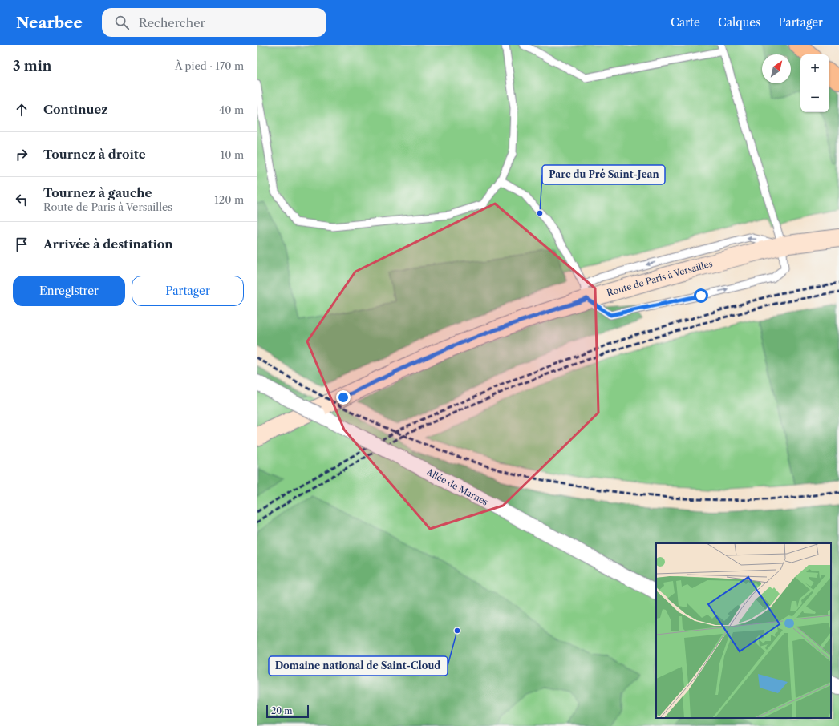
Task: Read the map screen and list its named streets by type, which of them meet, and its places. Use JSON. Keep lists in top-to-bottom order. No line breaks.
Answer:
{"streets":{"main road":["Route de Paris à Versailles"],"street":["Allée de Marnes"]},"places":["Parc du Pré Saint-Jean","Domaine national de Saint-Cloud"],"scale_bar":"20 m","north":"top right","page":{"header":"Nearbee","search":"Rechercher","nav":["Carte","Calques","Partager"],"heading":["3 min","À pied · 170 m"],"map_buttons":["+","−"],"list":[["Continuez","40 m"],["Tournez à droite","10 m"],["Tournez à gauche","Route de Paris à Versailles","120 m"],"Arrivée à destination"],"buttons":["Enregistrer","Partager"],"scale":"20 m"}}
